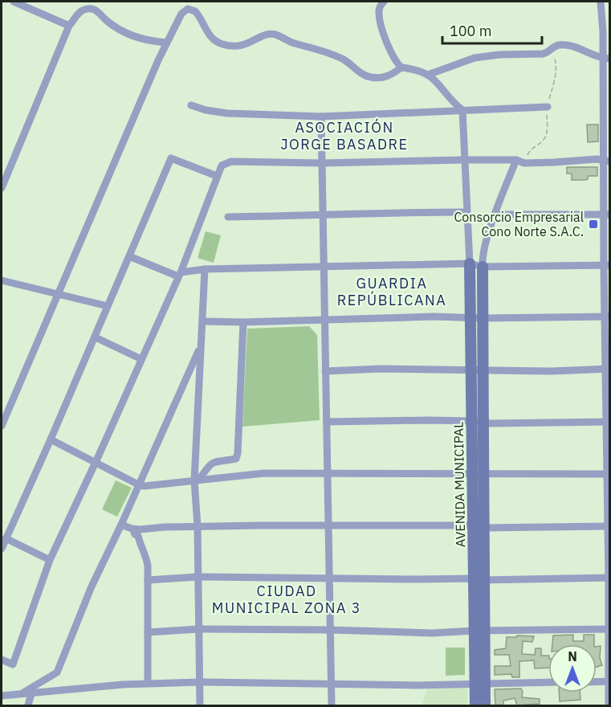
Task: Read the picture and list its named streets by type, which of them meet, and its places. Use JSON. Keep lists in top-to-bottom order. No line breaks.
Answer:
{"streets":{"street":["AVENIDA MUNICIPAL"]},"districts":["ASOCIACIÓN JORGE BASADRE","GUARDIA REPÚBLICANA","CIUDAD MUNICIPAL ZONA 3"],"places":{"transit":["Consorcio Empresarial Cono Norte S.A.C."]},"scale_bar":"100 m","north":"top"}
